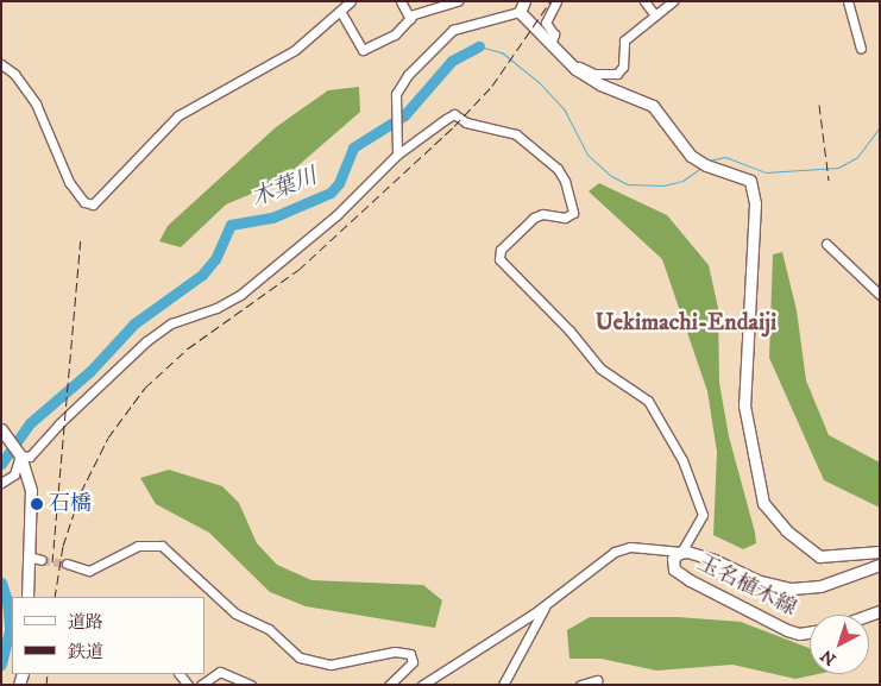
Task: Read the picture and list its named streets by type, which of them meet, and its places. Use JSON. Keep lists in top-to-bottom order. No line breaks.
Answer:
{"streets":{"main road":["玉名植木線"]},"districts":["Uekimachi-Endaiji"],"water":["木葉川"],"places":["石橋"],"legend":["道路","鉄道"],"north":"bottom left"}
